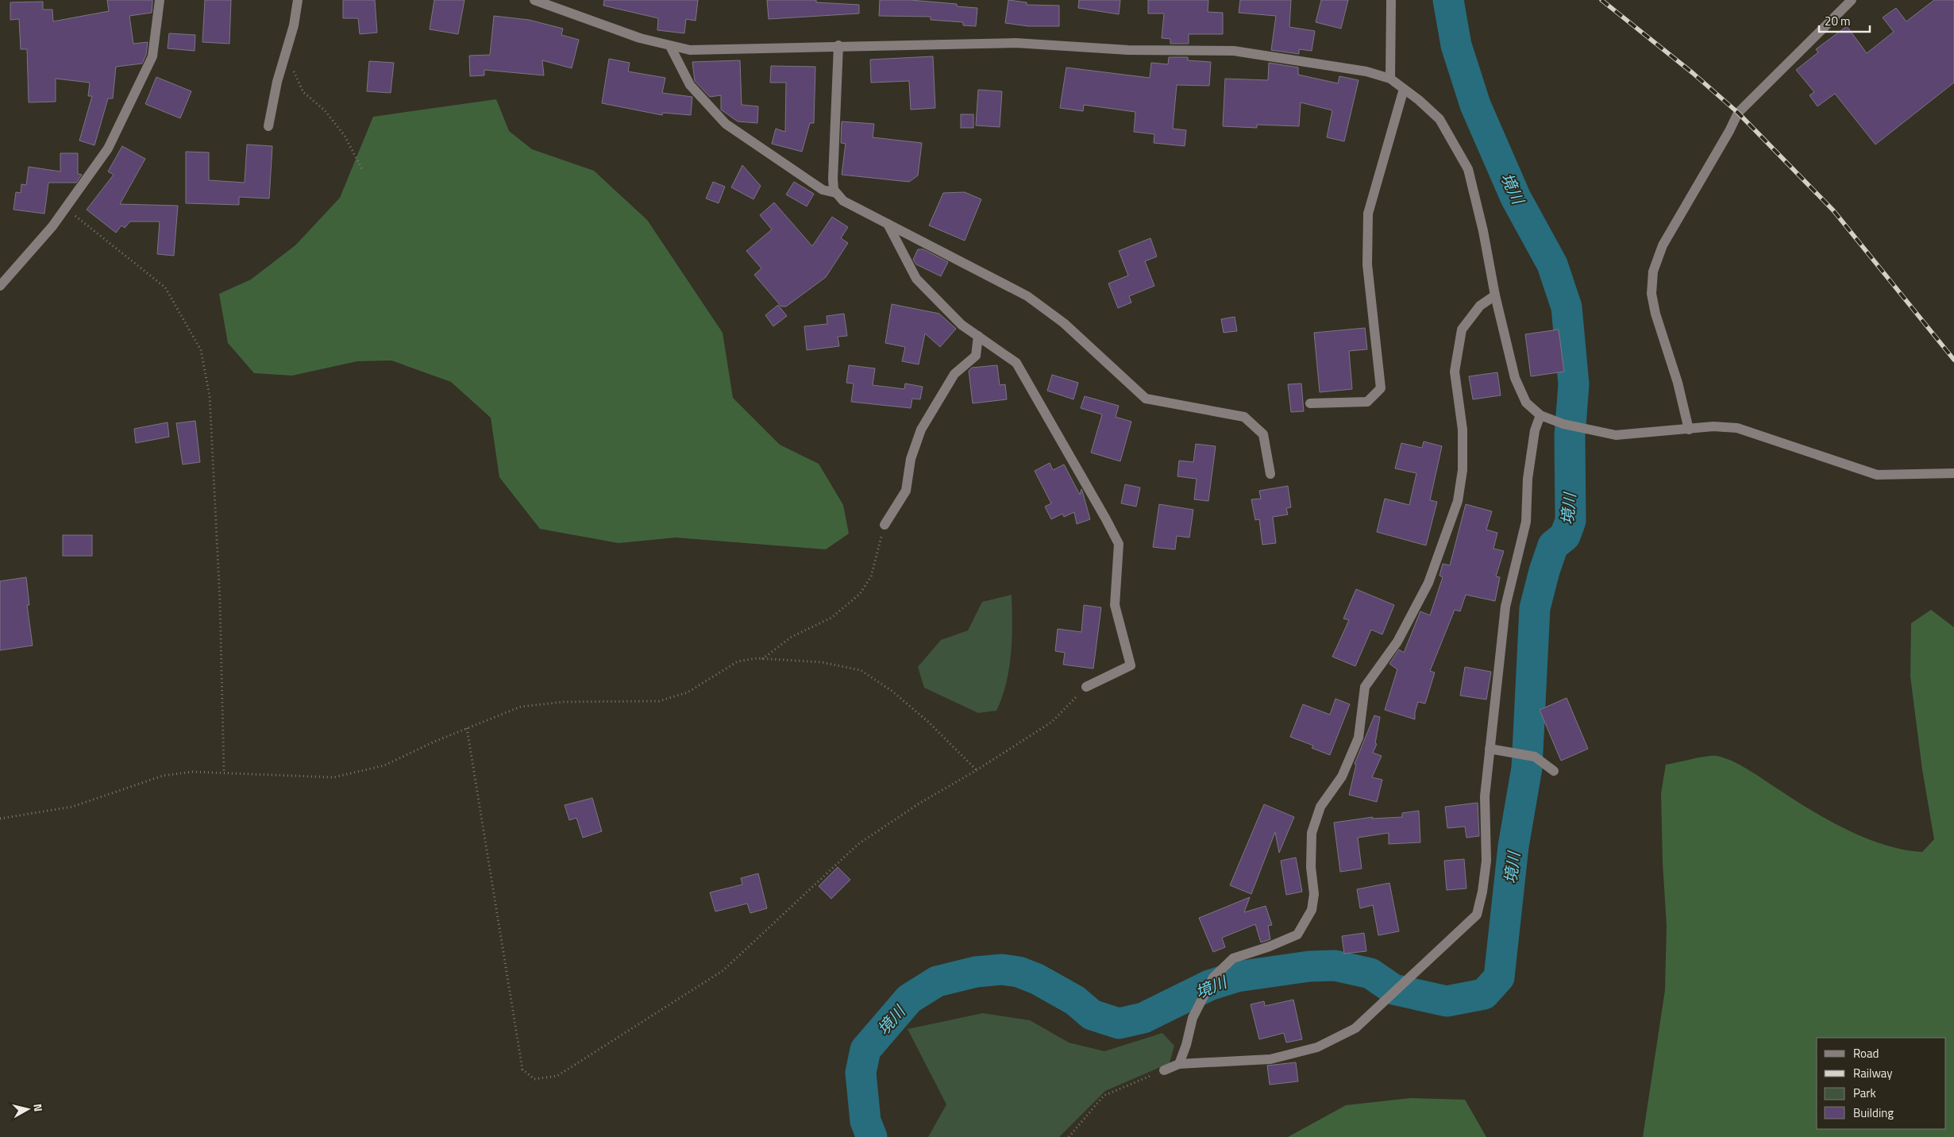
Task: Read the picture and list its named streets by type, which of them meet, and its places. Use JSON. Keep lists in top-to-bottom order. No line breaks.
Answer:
{"water":["境川"],"legend":["Road","Railway","Park","Building"],"scale_bar":"20 m","north":"right"}
